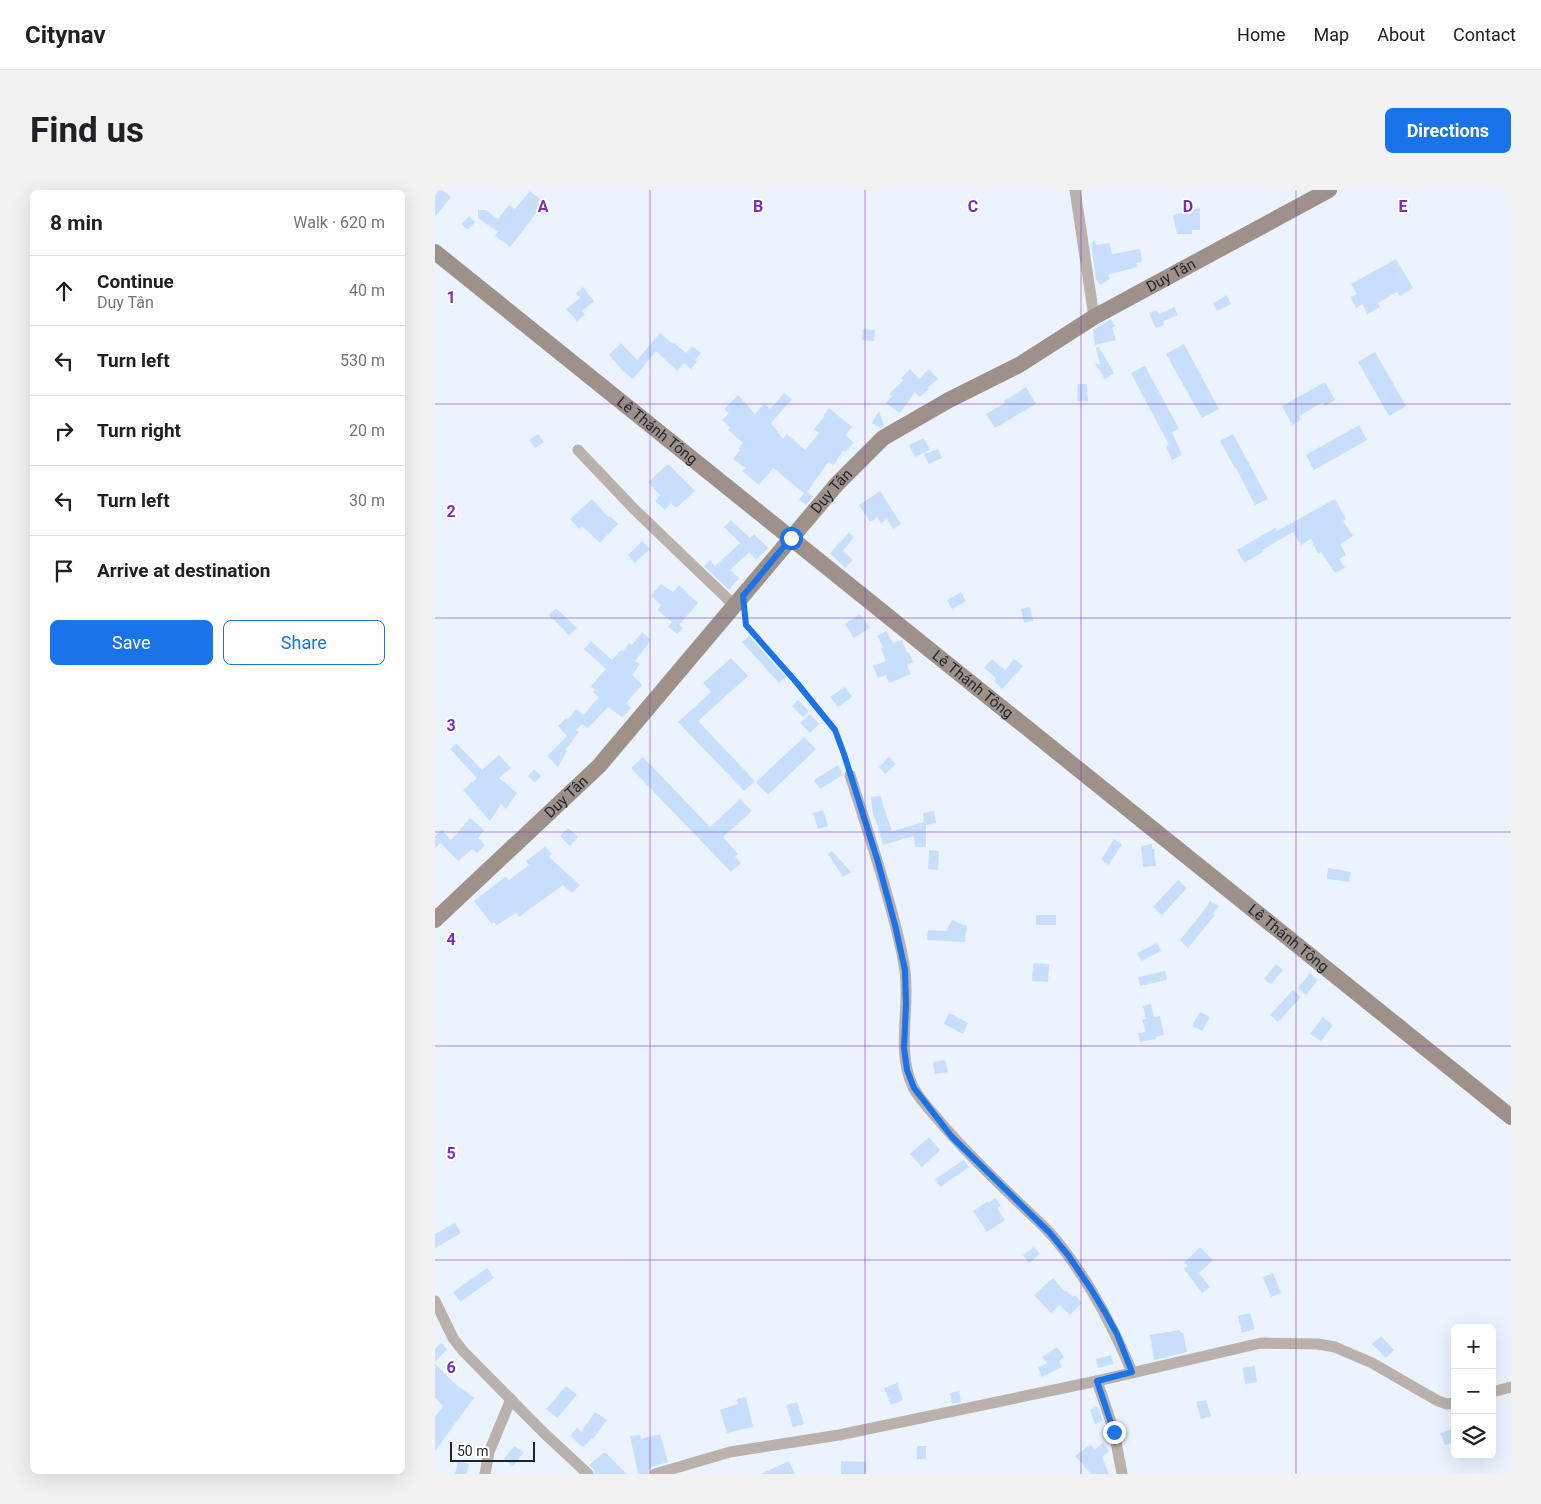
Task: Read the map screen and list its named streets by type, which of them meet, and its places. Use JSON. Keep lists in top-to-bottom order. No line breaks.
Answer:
{"streets":{"street":["Duy Tân","Lê Thánh Tông"]},"crossings":[["Duy Tân","Lê Thánh Tông"]],"scale_bar":"50 m","page":{"header":"Citynav","nav":["Home","Map","About","Contact"],"buttons":["Directions",["Save","Share"]],"title":"Find us","heading":["8 min","Walk · 620 m"],"list":[["Continue","Duy Tân","40 m"],["Turn left","530 m"],["Turn right","20 m"],["Turn left","30 m"],"Arrive at destination"],"map_buttons":["+","−"],"scale":"50 m"},"grid":{"columns":["A","B","C","D","E"],"rows":["1","2","3","4","5","6"]}}
